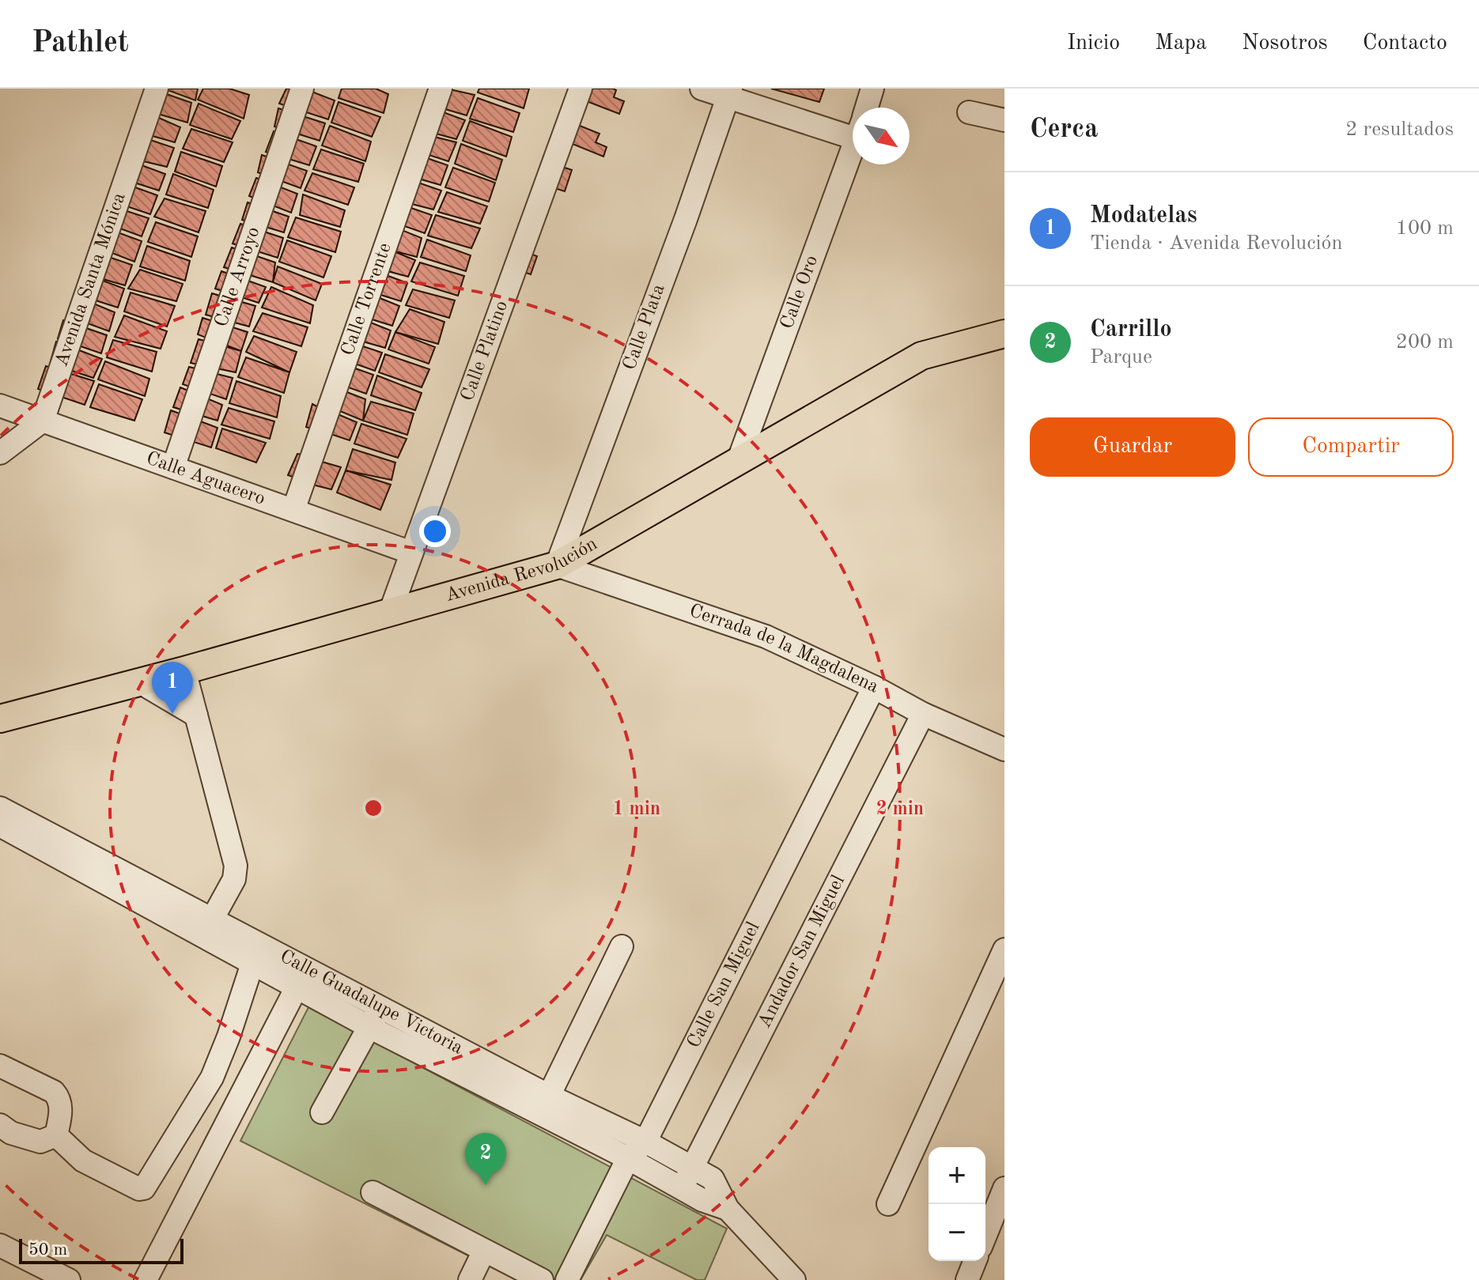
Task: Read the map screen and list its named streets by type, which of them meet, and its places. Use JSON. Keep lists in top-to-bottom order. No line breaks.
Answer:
{"streets":{"main road":["Avenida Revolución"],"street":["Calle Arroyo","Avenida Santa Mónica","Calle Oro","Calle Torrente","Calle Plata","Calle Platino","Calle Aguacero","Cerrada de la Magdalena","Andador San Miguel","Calle San Miguel","Calle Guadalupe Victoria"]},"crossings":[["Calle Arroyo","Calle Aguacero"],["Avenida Santa Mónica","Calle Aguacero"],["Calle Oro","Avenida Revolución"],["Calle Torrente","Calle Aguacero"],["Calle Plata","Avenida Revolución"],["Calle Plata","Cerrada de la Magdalena"],["Calle Platino","Calle Aguacero"],["Calle Platino","Avenida Revolución"],["Avenida Revolución","Cerrada de la Magdalena"],["Cerrada de la Magdalena","Andador San Miguel"],["Cerrada de la Magdalena","Calle San Miguel"],["Andador San Miguel","Calle Guadalupe Victoria"],["Calle San Miguel","Calle Guadalupe Victoria"]],"scale_bar":"50 m","north":"bottom right","page":{"header":"Pathlet","nav":["Inicio","Mapa","Nosotros","Contacto"],"heading":["Cerca","2 resultados"],"list":[{"mark":"1","name":"Modatelas","note":"Tienda · Avenida Revolución","value":"100 m"},{"mark":"2","name":"Carrillo","note":"Parque","value":"200 m"}],"buttons":["Guardar","Compartir"],"pins":["1","2"],"map_buttons":["+","−"],"scale":"50 m"},"rings":["1 min","2 min"]}
